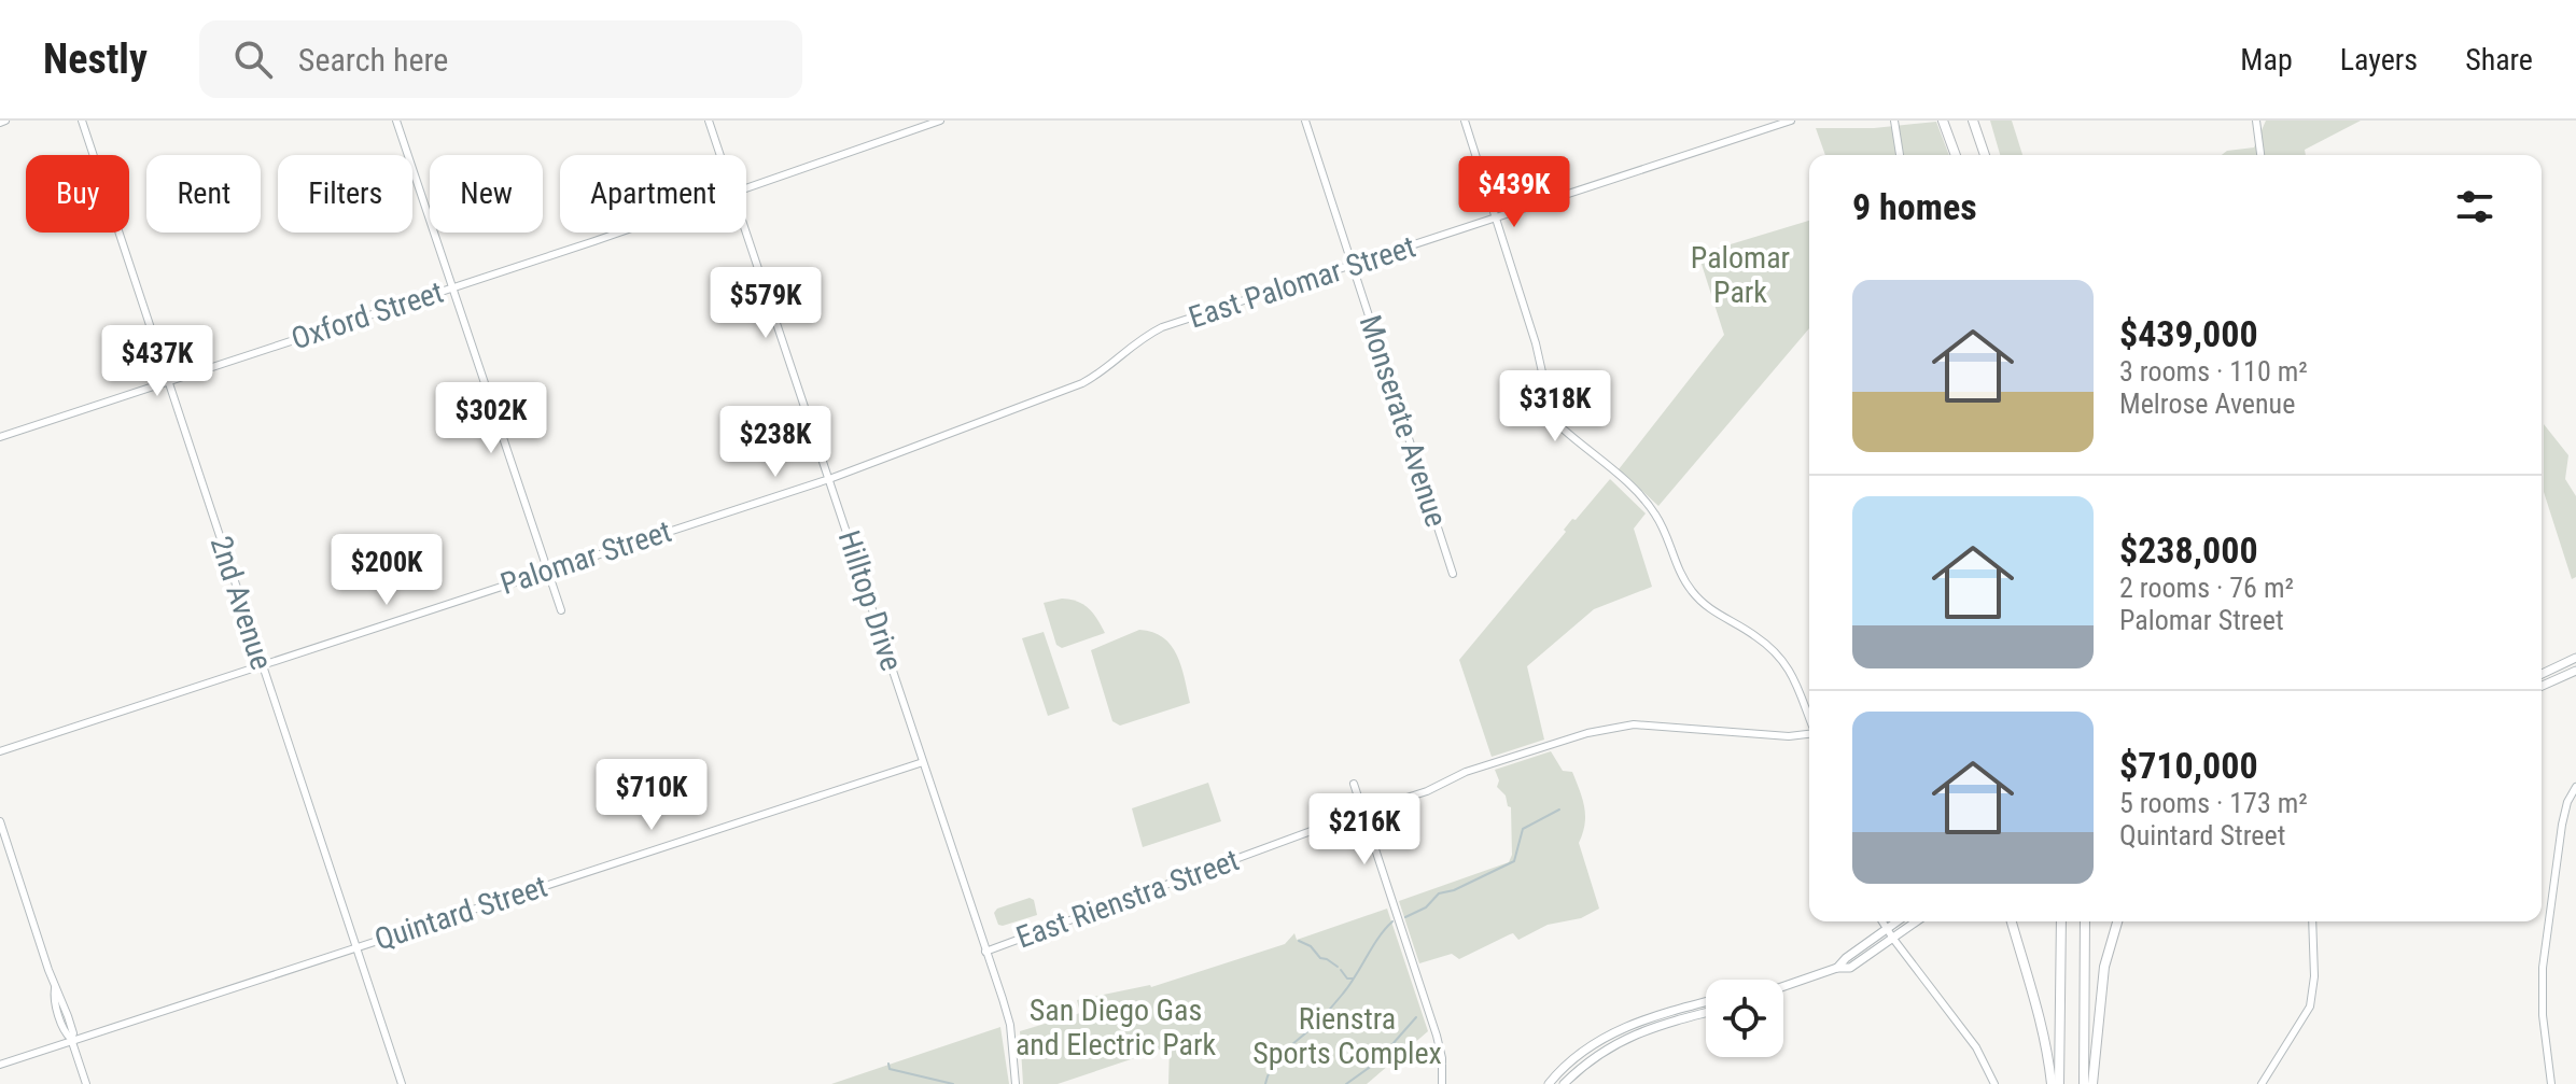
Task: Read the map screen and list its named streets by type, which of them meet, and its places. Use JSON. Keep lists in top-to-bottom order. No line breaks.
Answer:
{"streets":{"street":["East Palomar Street","Oxford Street","Monserate Avenue","Palomar Street","Hilltop Drive","2nd Avenue","East Rienstra Street","Quintard Street"]},"crossings":[["East Palomar Street","Monserate Avenue"],["East Palomar Street","Palomar Street"],["East Palomar Street","Hilltop Drive"],["Oxford Street","2nd Avenue"],["Palomar Street","Hilltop Drive"],["Palomar Street","2nd Avenue"],["Hilltop Drive","East Rienstra Street"],["Hilltop Drive","Quintard Street"],["2nd Avenue","Quintard Street"]],"parks":["Palomar Park","San Diego Gas and Electric Park","Rienstra Sports Complex"],"page":{"header":"Nestly","search":"Search here","nav":["Map","Layers","Share"],"chip":["Buy","Rent","Filters","New","Apartment"],"heading":"9 homes","price":["$439K","$579K","$437K","$318K","$302K","$238K","$200K","$710K","$216K"],"list":[{"name":"$439,000","note":"3 rooms · 110 m² · Melrose Avenue"},{"name":"$238,000","note":"2 rooms · 76 m² · Palomar Street"},{"name":"$710,000","note":"5 rooms · 173 m² · Quintard Street"}]}}
